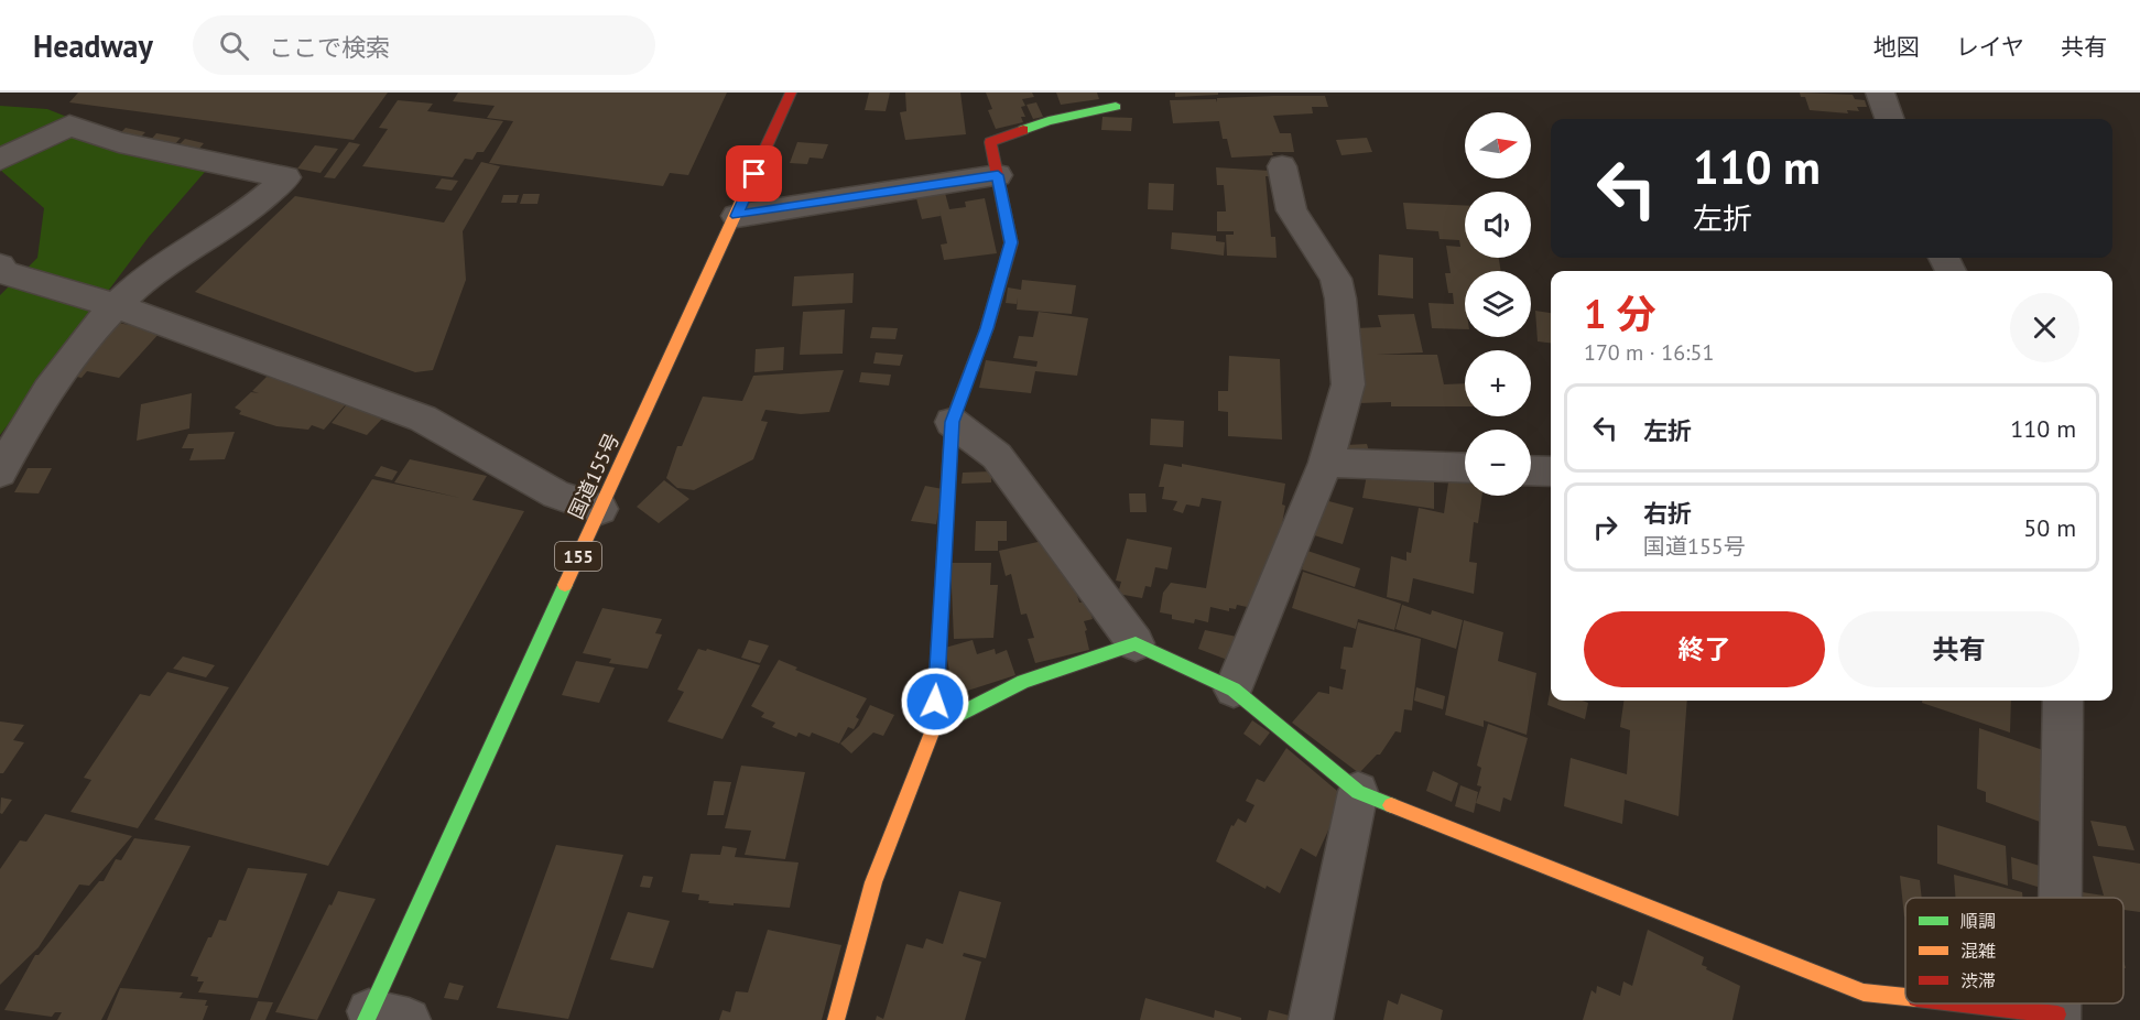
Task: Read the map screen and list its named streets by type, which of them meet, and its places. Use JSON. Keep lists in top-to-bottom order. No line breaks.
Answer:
{"streets":{"main road":["国道155号","155"]},"legend":["順調","混雑","渋滞"],"north":"right","page":{"header":"Headway","search":"ここで検索","nav":["地図","レイヤ","共有"],"map_buttons":["+","−"],"turn":["110 m","左折"],"heading":["1 分","170 m · 16:51"],"list":[{"name":"左折","value":"110 m"},{"name":"右折","note":"国道155号","value":"50 m"}],"buttons":["終了","共有"]}}
